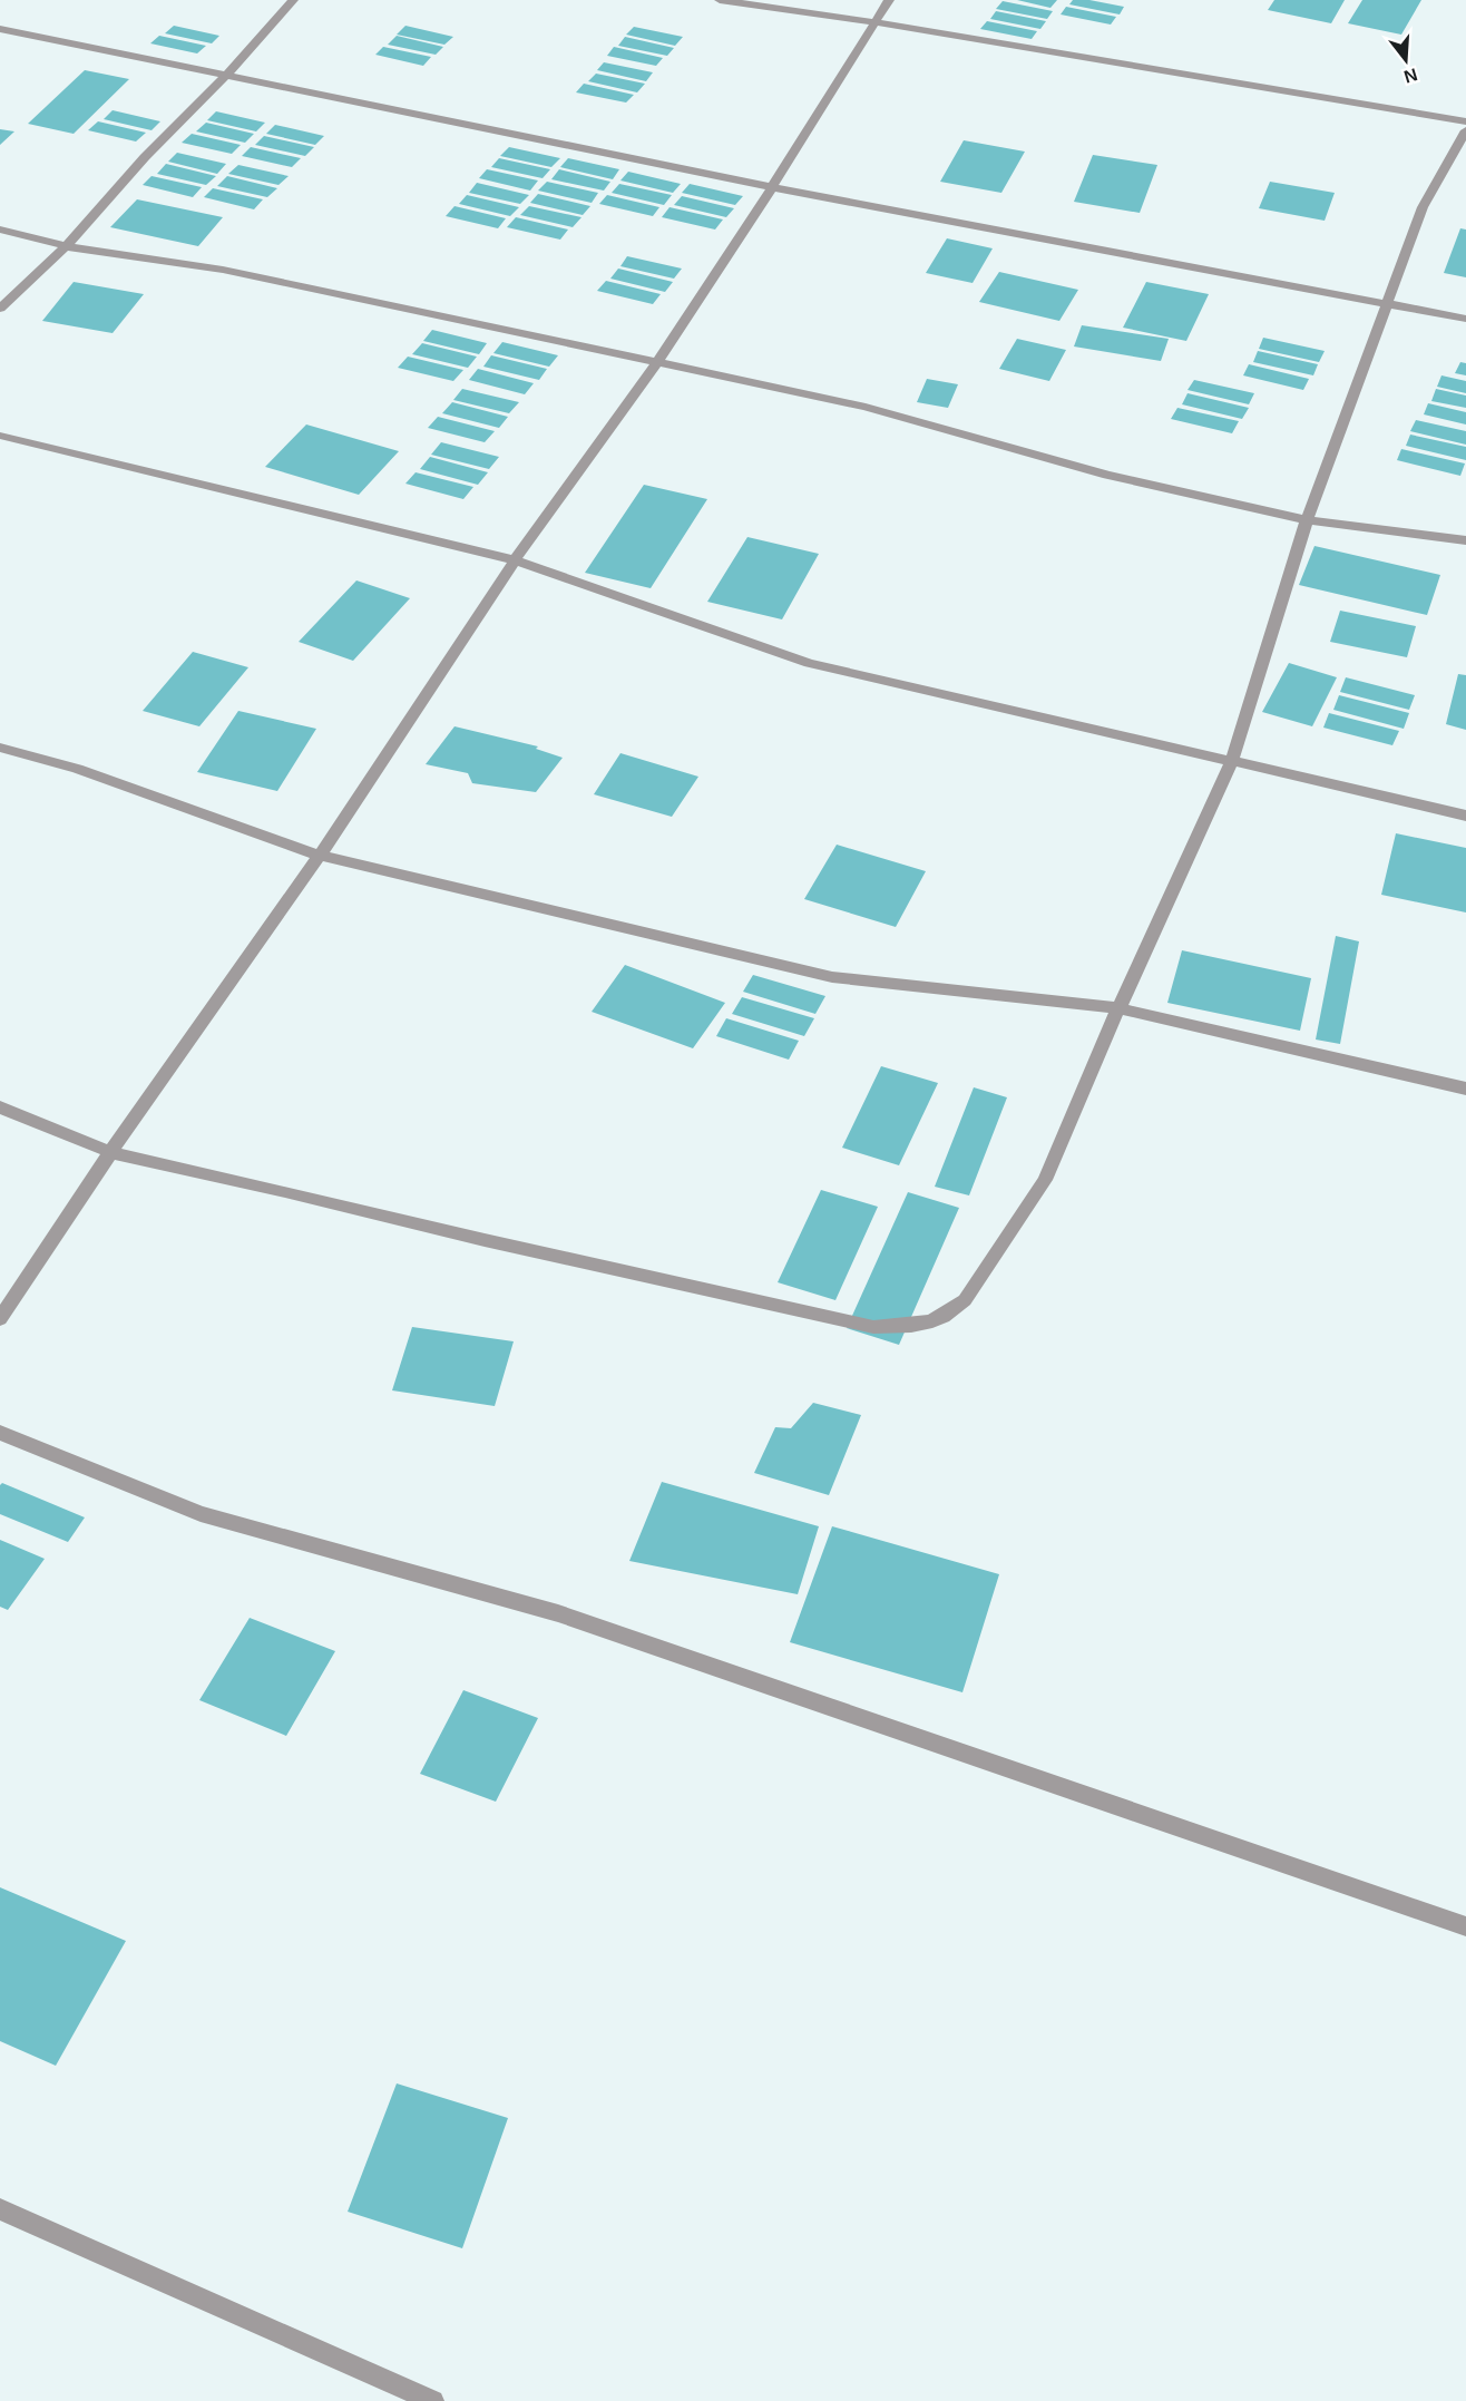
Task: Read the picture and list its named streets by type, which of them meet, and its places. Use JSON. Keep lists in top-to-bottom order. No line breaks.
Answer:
{"north":"bottom"}
